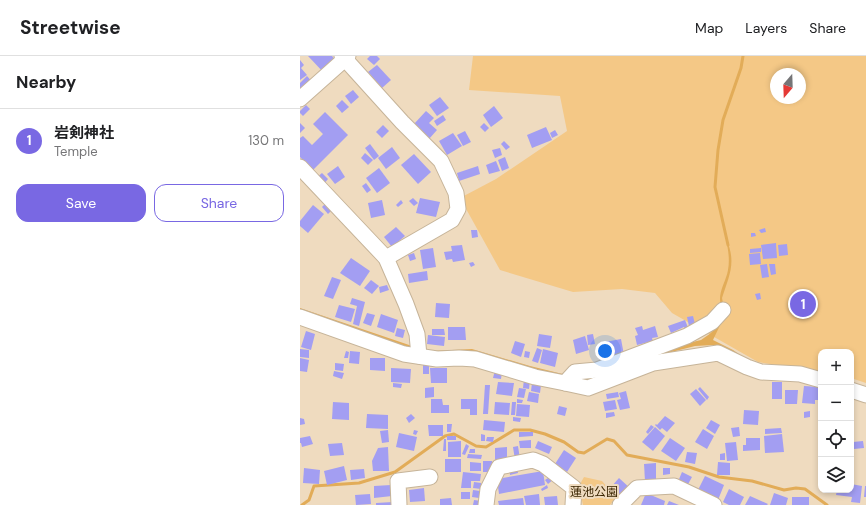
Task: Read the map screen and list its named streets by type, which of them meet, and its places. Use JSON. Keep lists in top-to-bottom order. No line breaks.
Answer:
{"parks":["蓮池公園"],"north":"bottom","page":{"header":"Streetwise","nav":["Map","Layers","Share"],"heading":"Nearby","list":[{"mark":"1","name":"岩剣神社","note":"Temple","value":"130 m"}],"buttons":["Save","Share"],"pins":"1","map_buttons":["+","−"]}}
